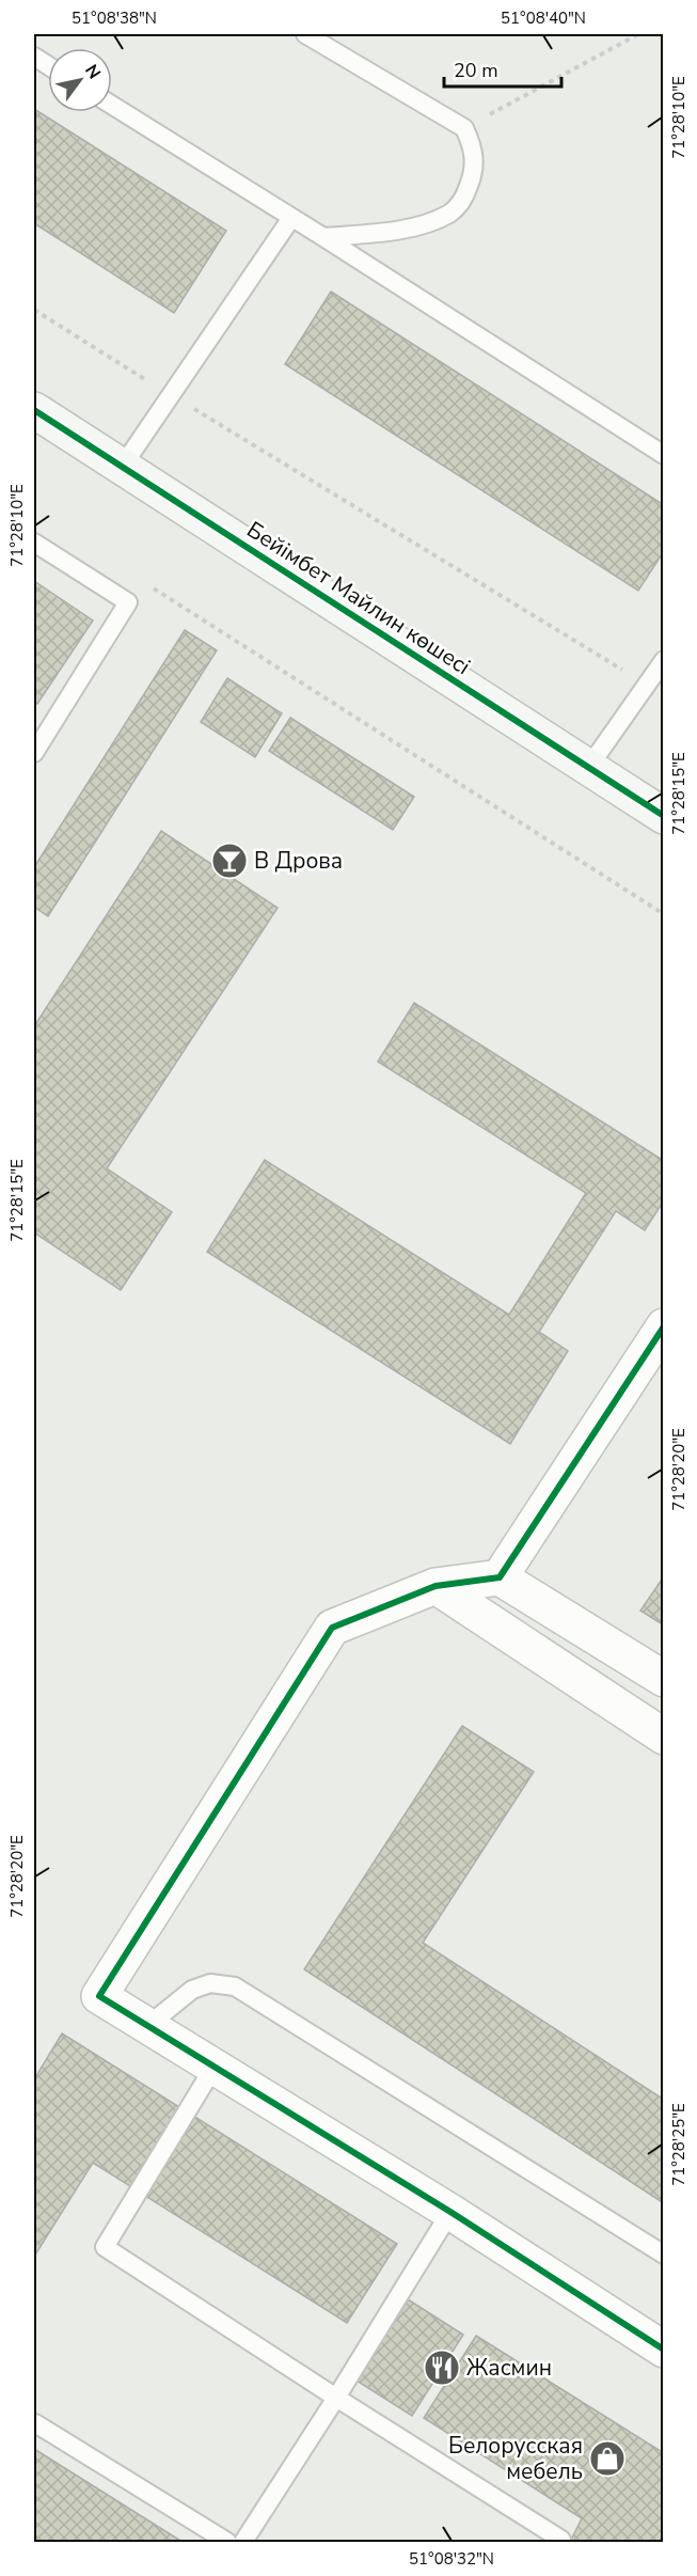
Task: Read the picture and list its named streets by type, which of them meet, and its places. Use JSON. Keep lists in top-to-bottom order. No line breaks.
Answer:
{"streets":{"street":["Бейімбет Майлин көшесі"]},"places":{"bar":["В Дрова"],"restaurant":["Жасмин"],"shop":["Белорусская мебель"]},"scale_bar":"20 m","north":"top right","coordinates":["51°08'38\"N","51°08'40\"N","71°28'10\"E","71°28'15\"E","71°28'20\"E","71°28'25\"E","51°08'32\"N"]}
